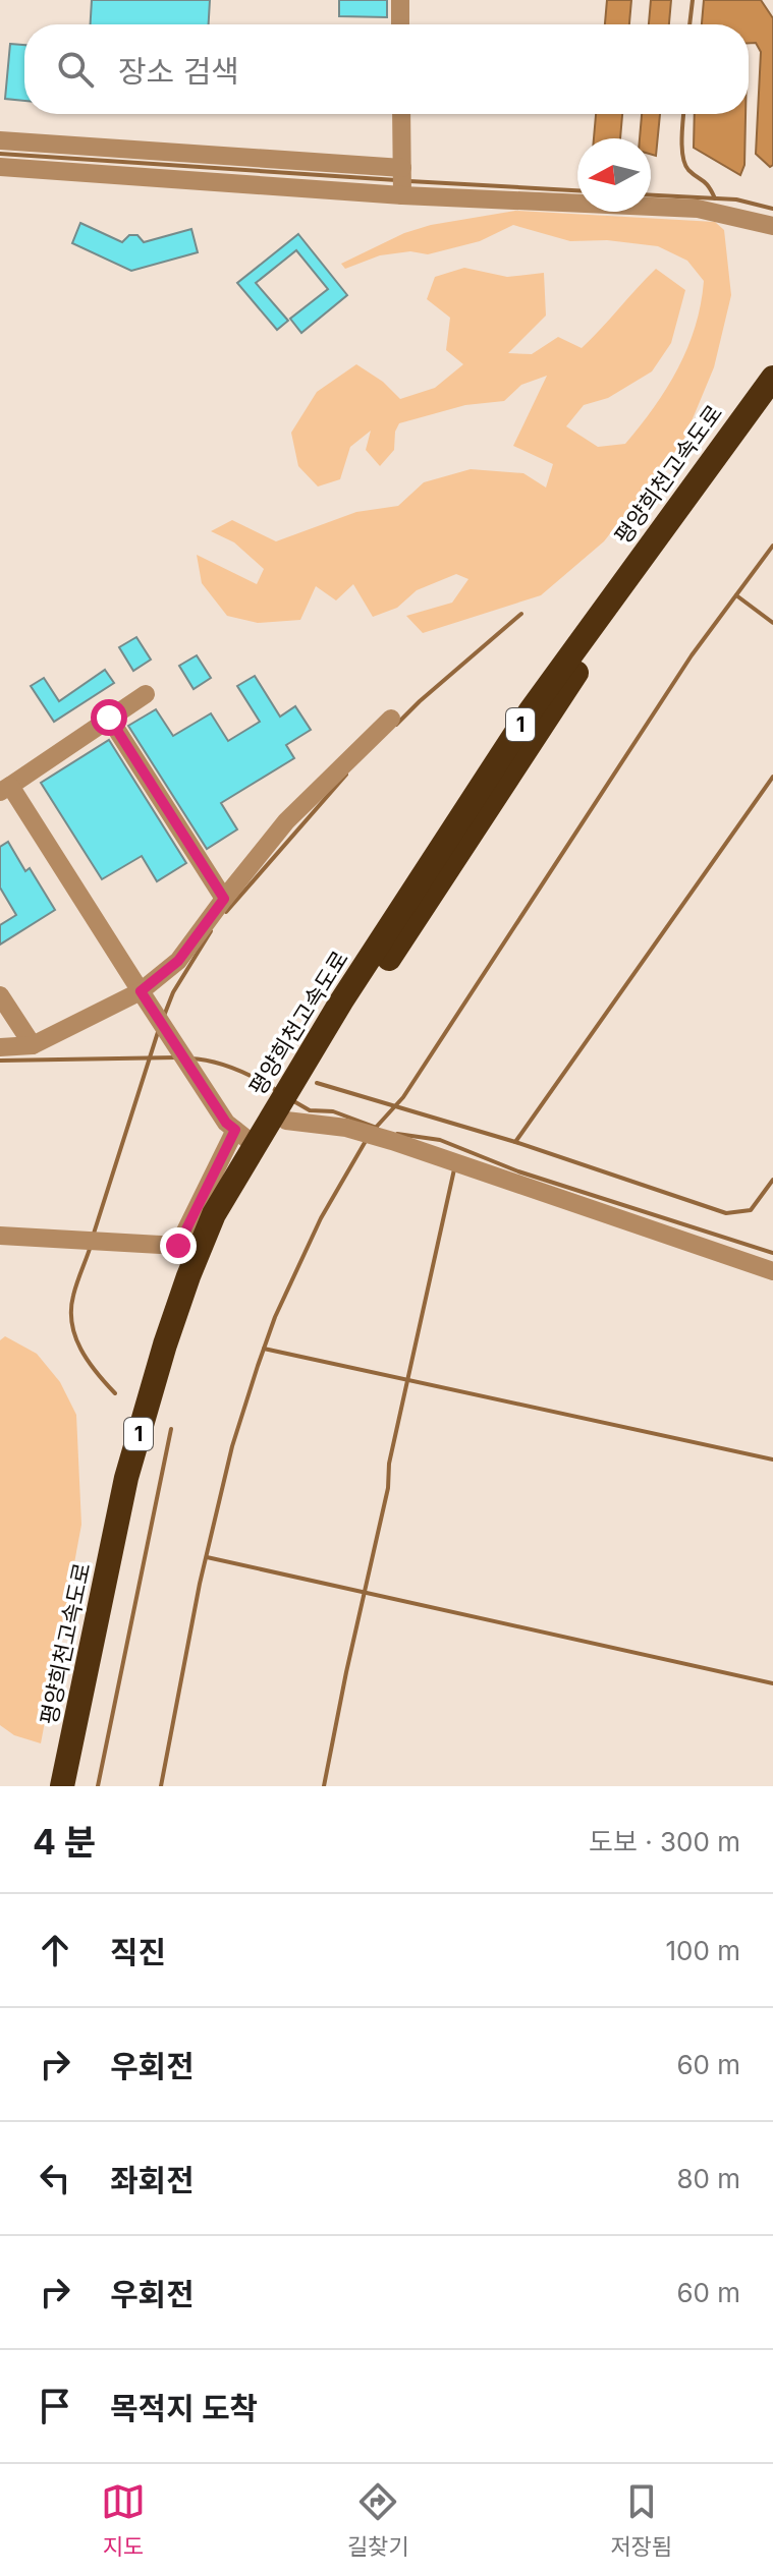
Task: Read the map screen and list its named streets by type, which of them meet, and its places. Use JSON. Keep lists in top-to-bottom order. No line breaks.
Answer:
{"streets":{"highway":["평양희천고속도로","1"]},"north":"left","page":{"search":"장소 검색","heading":["4 분","도보 · 300 m"],"list":[["직진","100 m"],["우회전","60 m"],["좌회전","80 m"],["우회전","60 m"],"목적지 도착"],"nav":["지도","길찾기","저장됨"]}}
